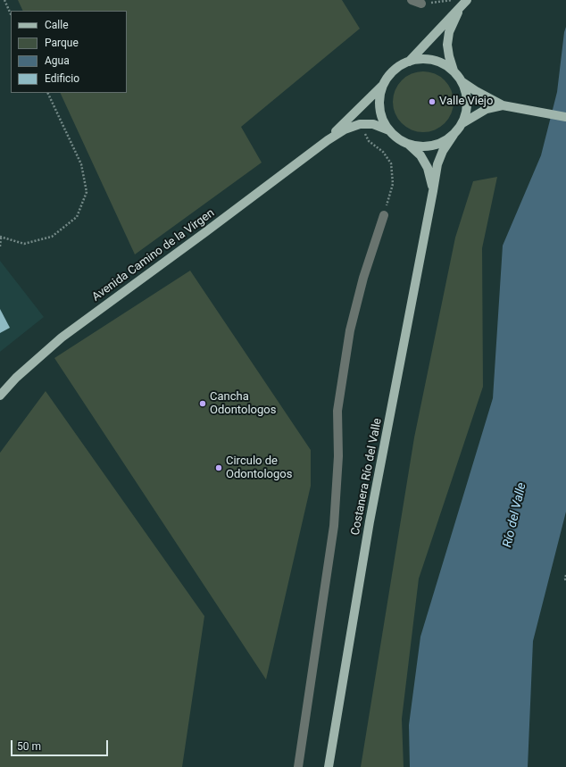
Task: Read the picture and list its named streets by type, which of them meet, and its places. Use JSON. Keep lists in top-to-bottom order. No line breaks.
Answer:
{"streets":{"main road":["Avenida Camino de la Virgen","Costanera Río del Valle"]},"crossings":[["Avenida Camino de la Virgen","Costanera Río del Valle"]],"water":["Río del Valle"],"places":["Valle Viejo","Cancha Odontologos","Circulo de Odontologos"],"legend":["Calle","Parque","Agua","Edificio"],"scale_bar":"50 m"}
